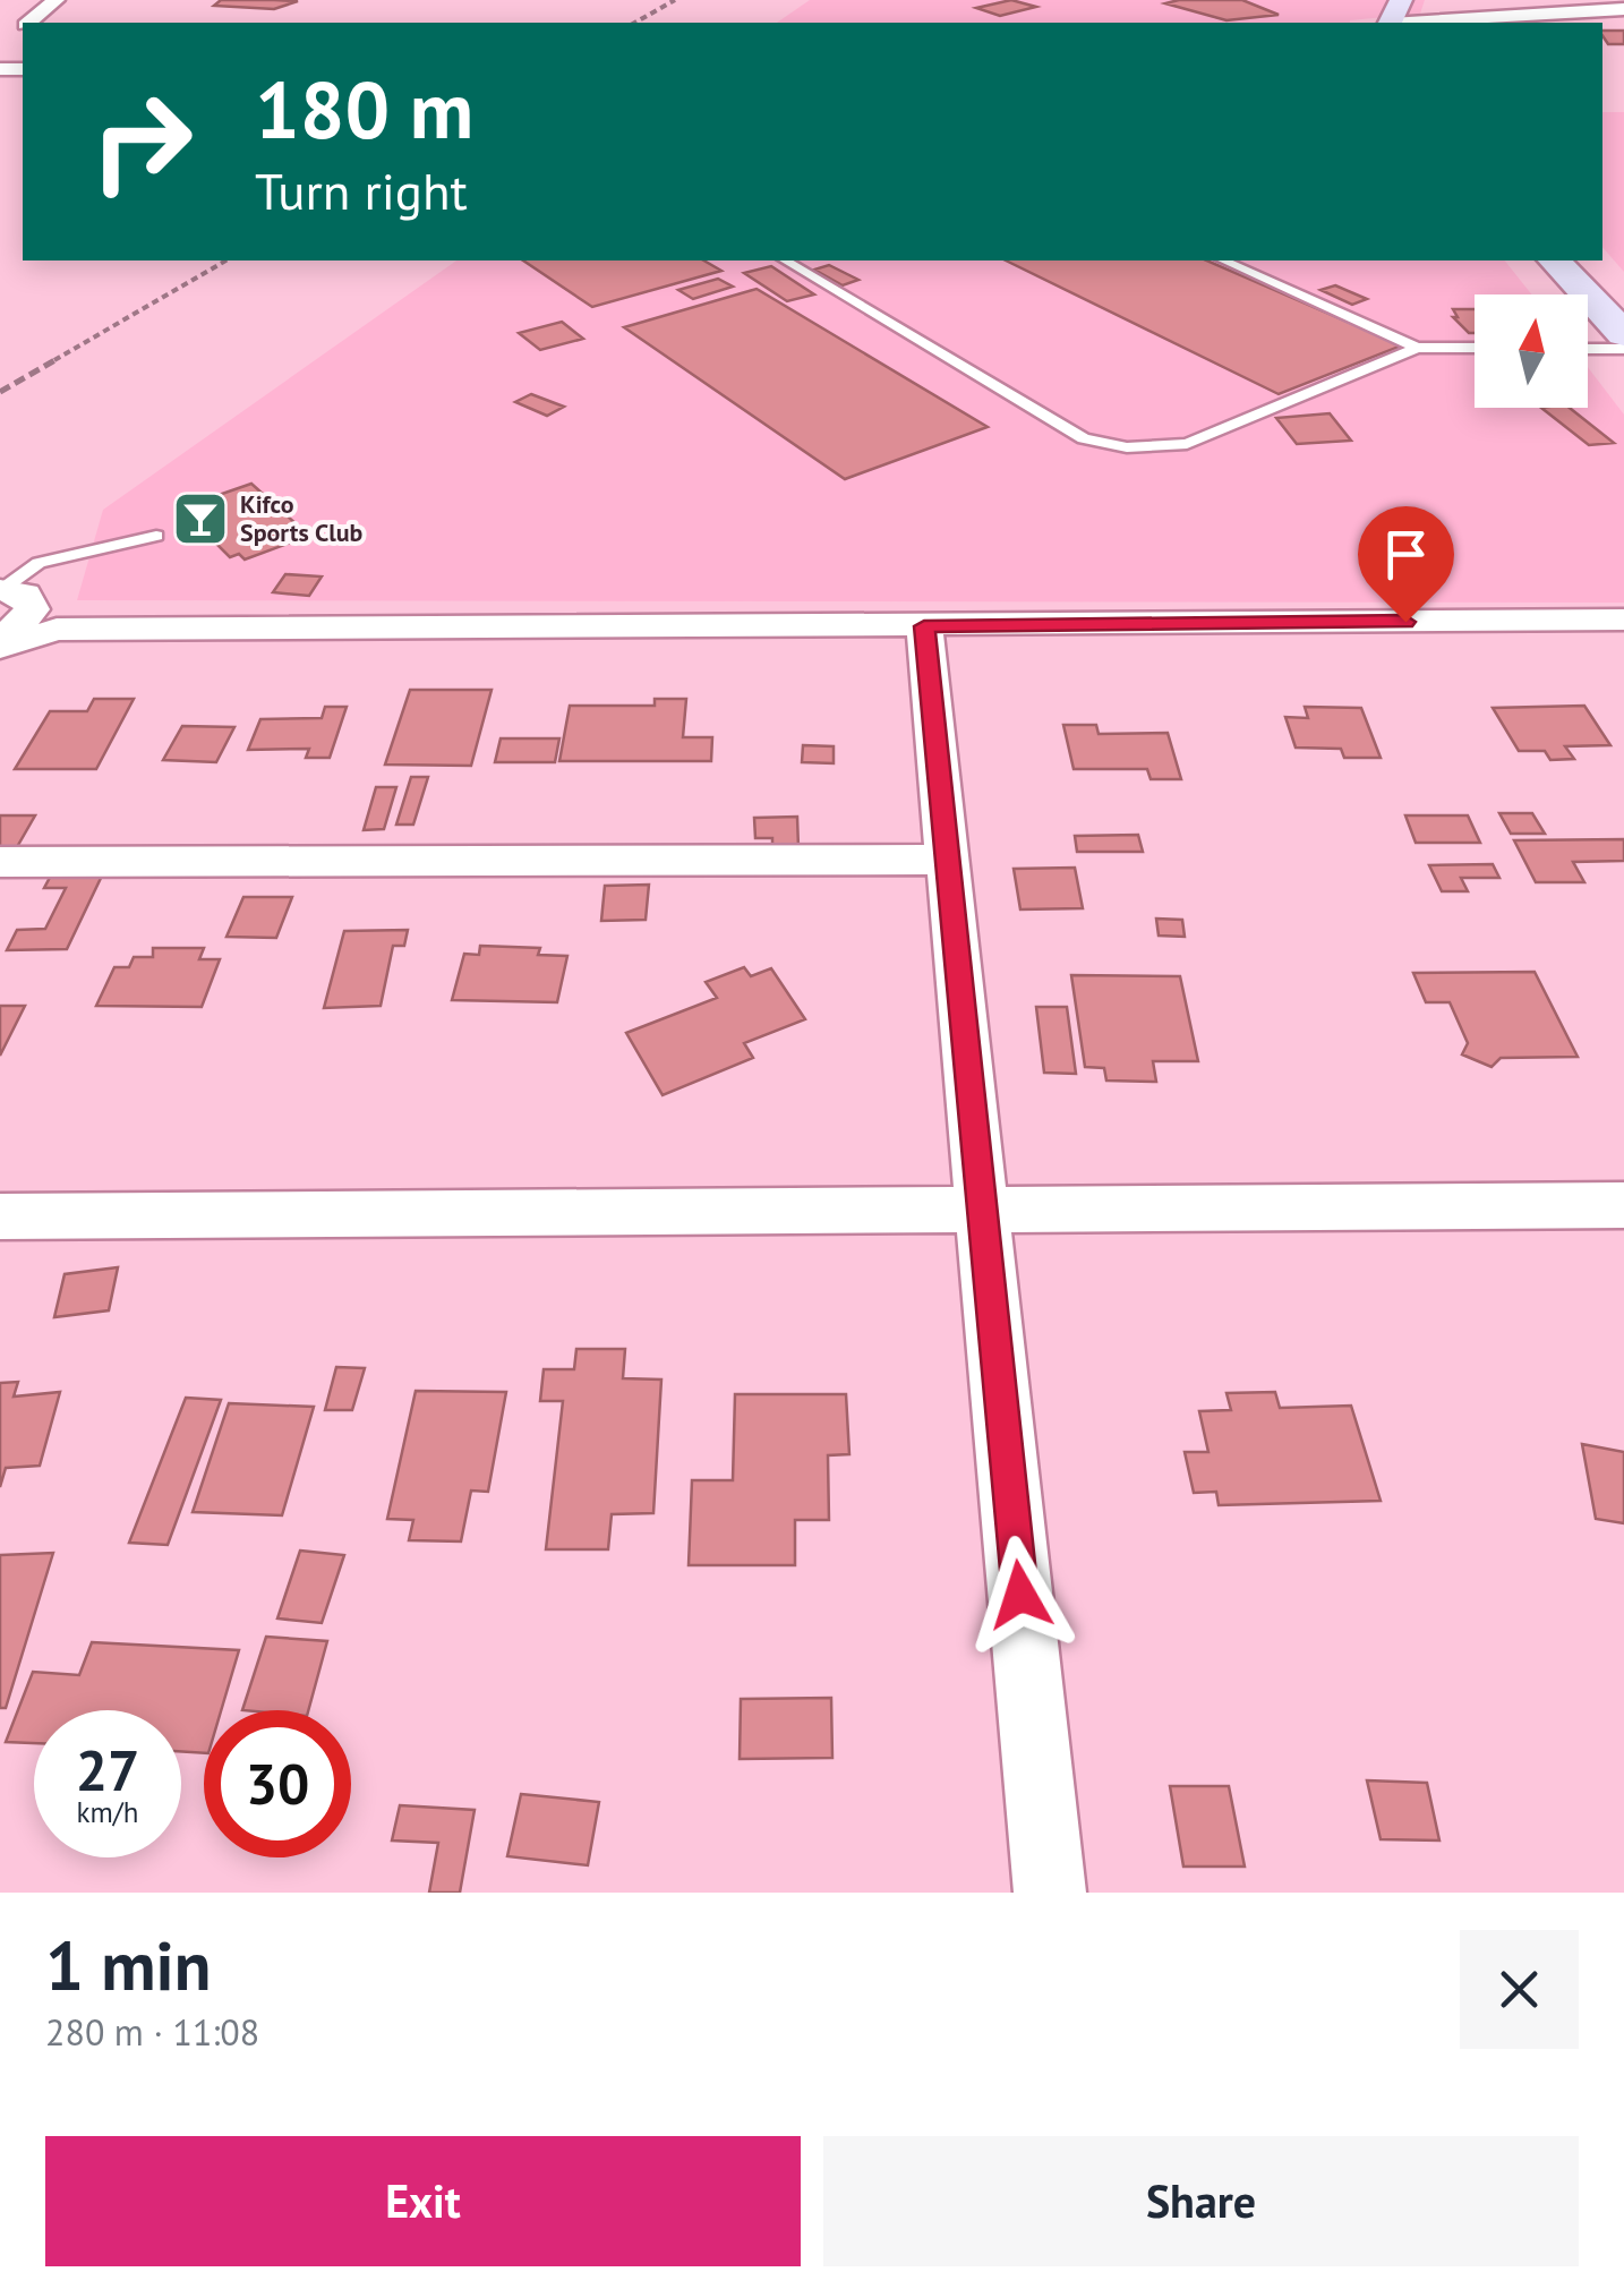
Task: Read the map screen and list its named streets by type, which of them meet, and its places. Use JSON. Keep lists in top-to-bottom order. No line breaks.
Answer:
{"places":{"bar":["Kifco Sports Club"]},"north":"top","page":{"turn":["180 m","Turn right"],"speed":"27 km/h","limit":"30","heading":["1 min","280 m · 11:08"],"buttons":["Exit","Share"]}}
